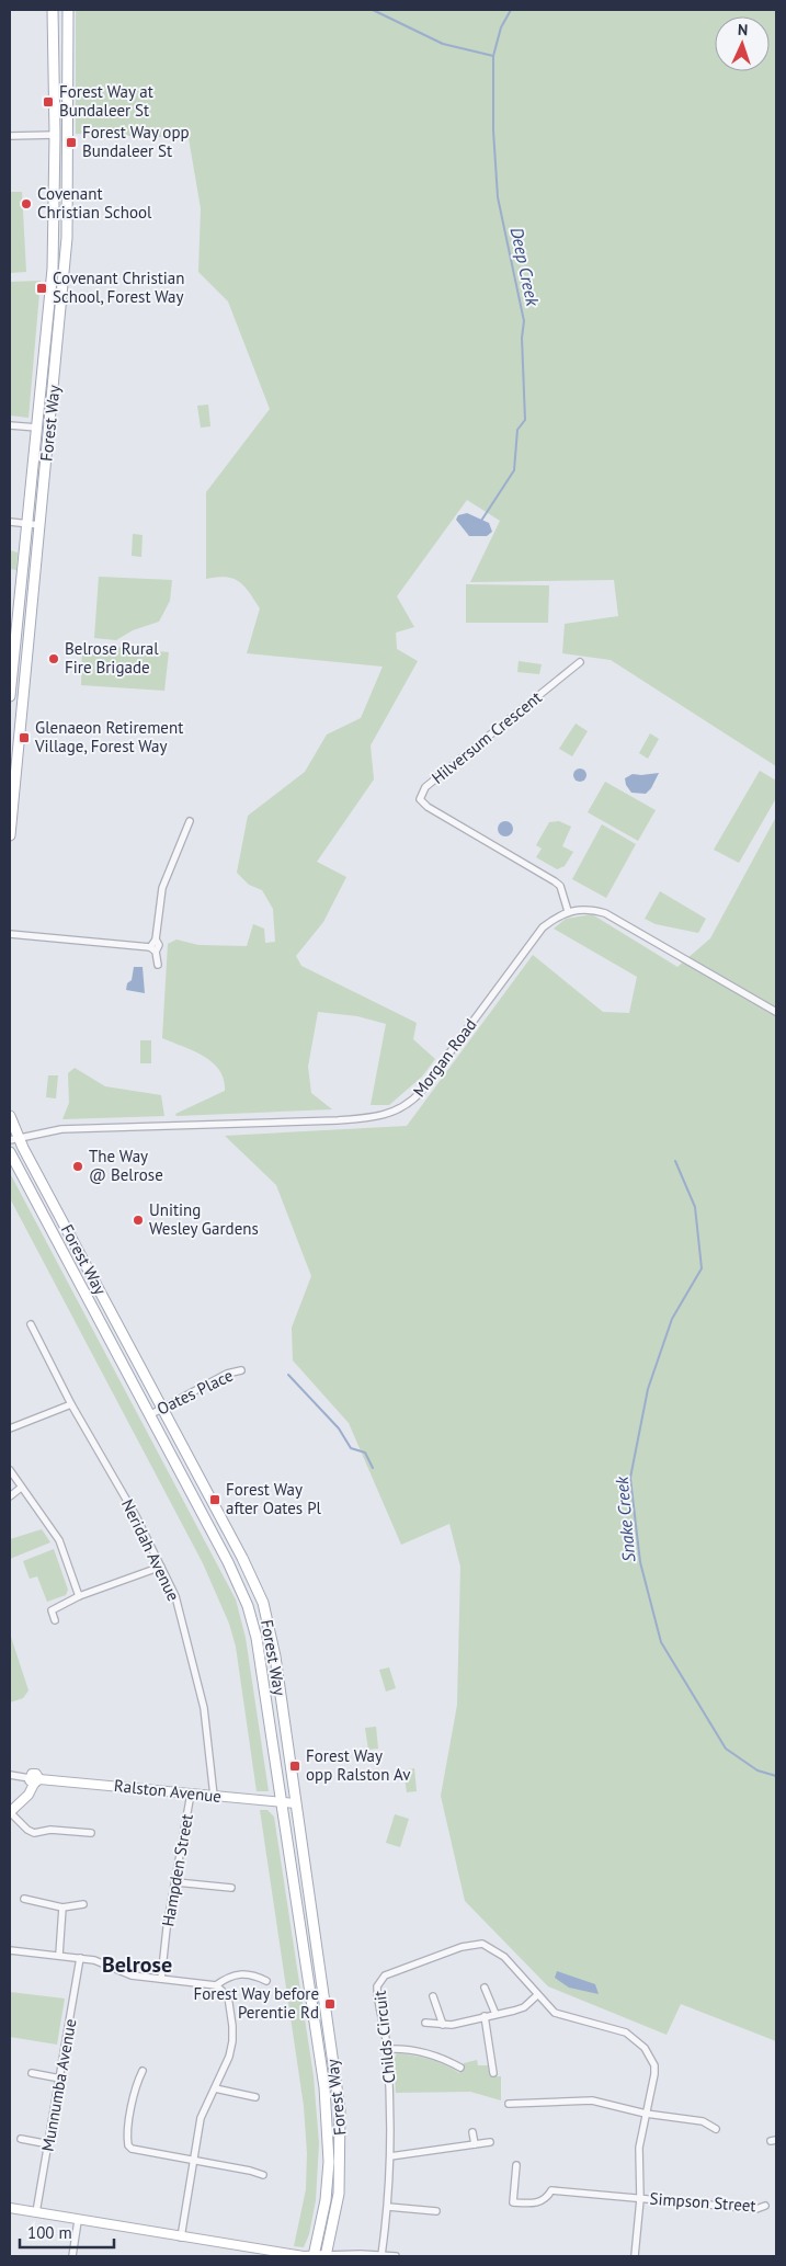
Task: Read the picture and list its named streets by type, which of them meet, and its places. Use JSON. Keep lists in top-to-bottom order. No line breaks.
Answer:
{"streets":{"main road":["Forest Way"],"street":["Hilversum Crescent","Morgan Road","Oates Place","Neridah Avenue","Ralston Avenue","Hampden Street","Childs Circuit","Munnumba Avenue","Simpson Street"]},"crossings":[["Forest Way","Morgan Road"],["Forest Way","Oates Place"],["Forest Way","Ralston Avenue"],["Hilversum Crescent","Morgan Road"],["Neridah Avenue","Ralston Avenue"],["Ralston Avenue","Hampden Street"],["Childs Circuit","Simpson Street"]],"districts":["Belrose"],"water":["Deep Creek","Snake Creek"],"places":{"transit":["Forest Way at Bundaleer St","Forest Way opp Bundaleer St","Covenant Christian School, Forest Way","Glenaeon Retirement Village, Forest Way","Forest Way after Oates Pl","Forest Way opp Ralston Av","Forest Way before Perentie Rd"],"other":["Covenant Christian School","Belrose Rural Fire Brigade","The Way @ Belrose","Uniting Wesley Gardens"]},"scale_bar":"100 m","north":"top"}
